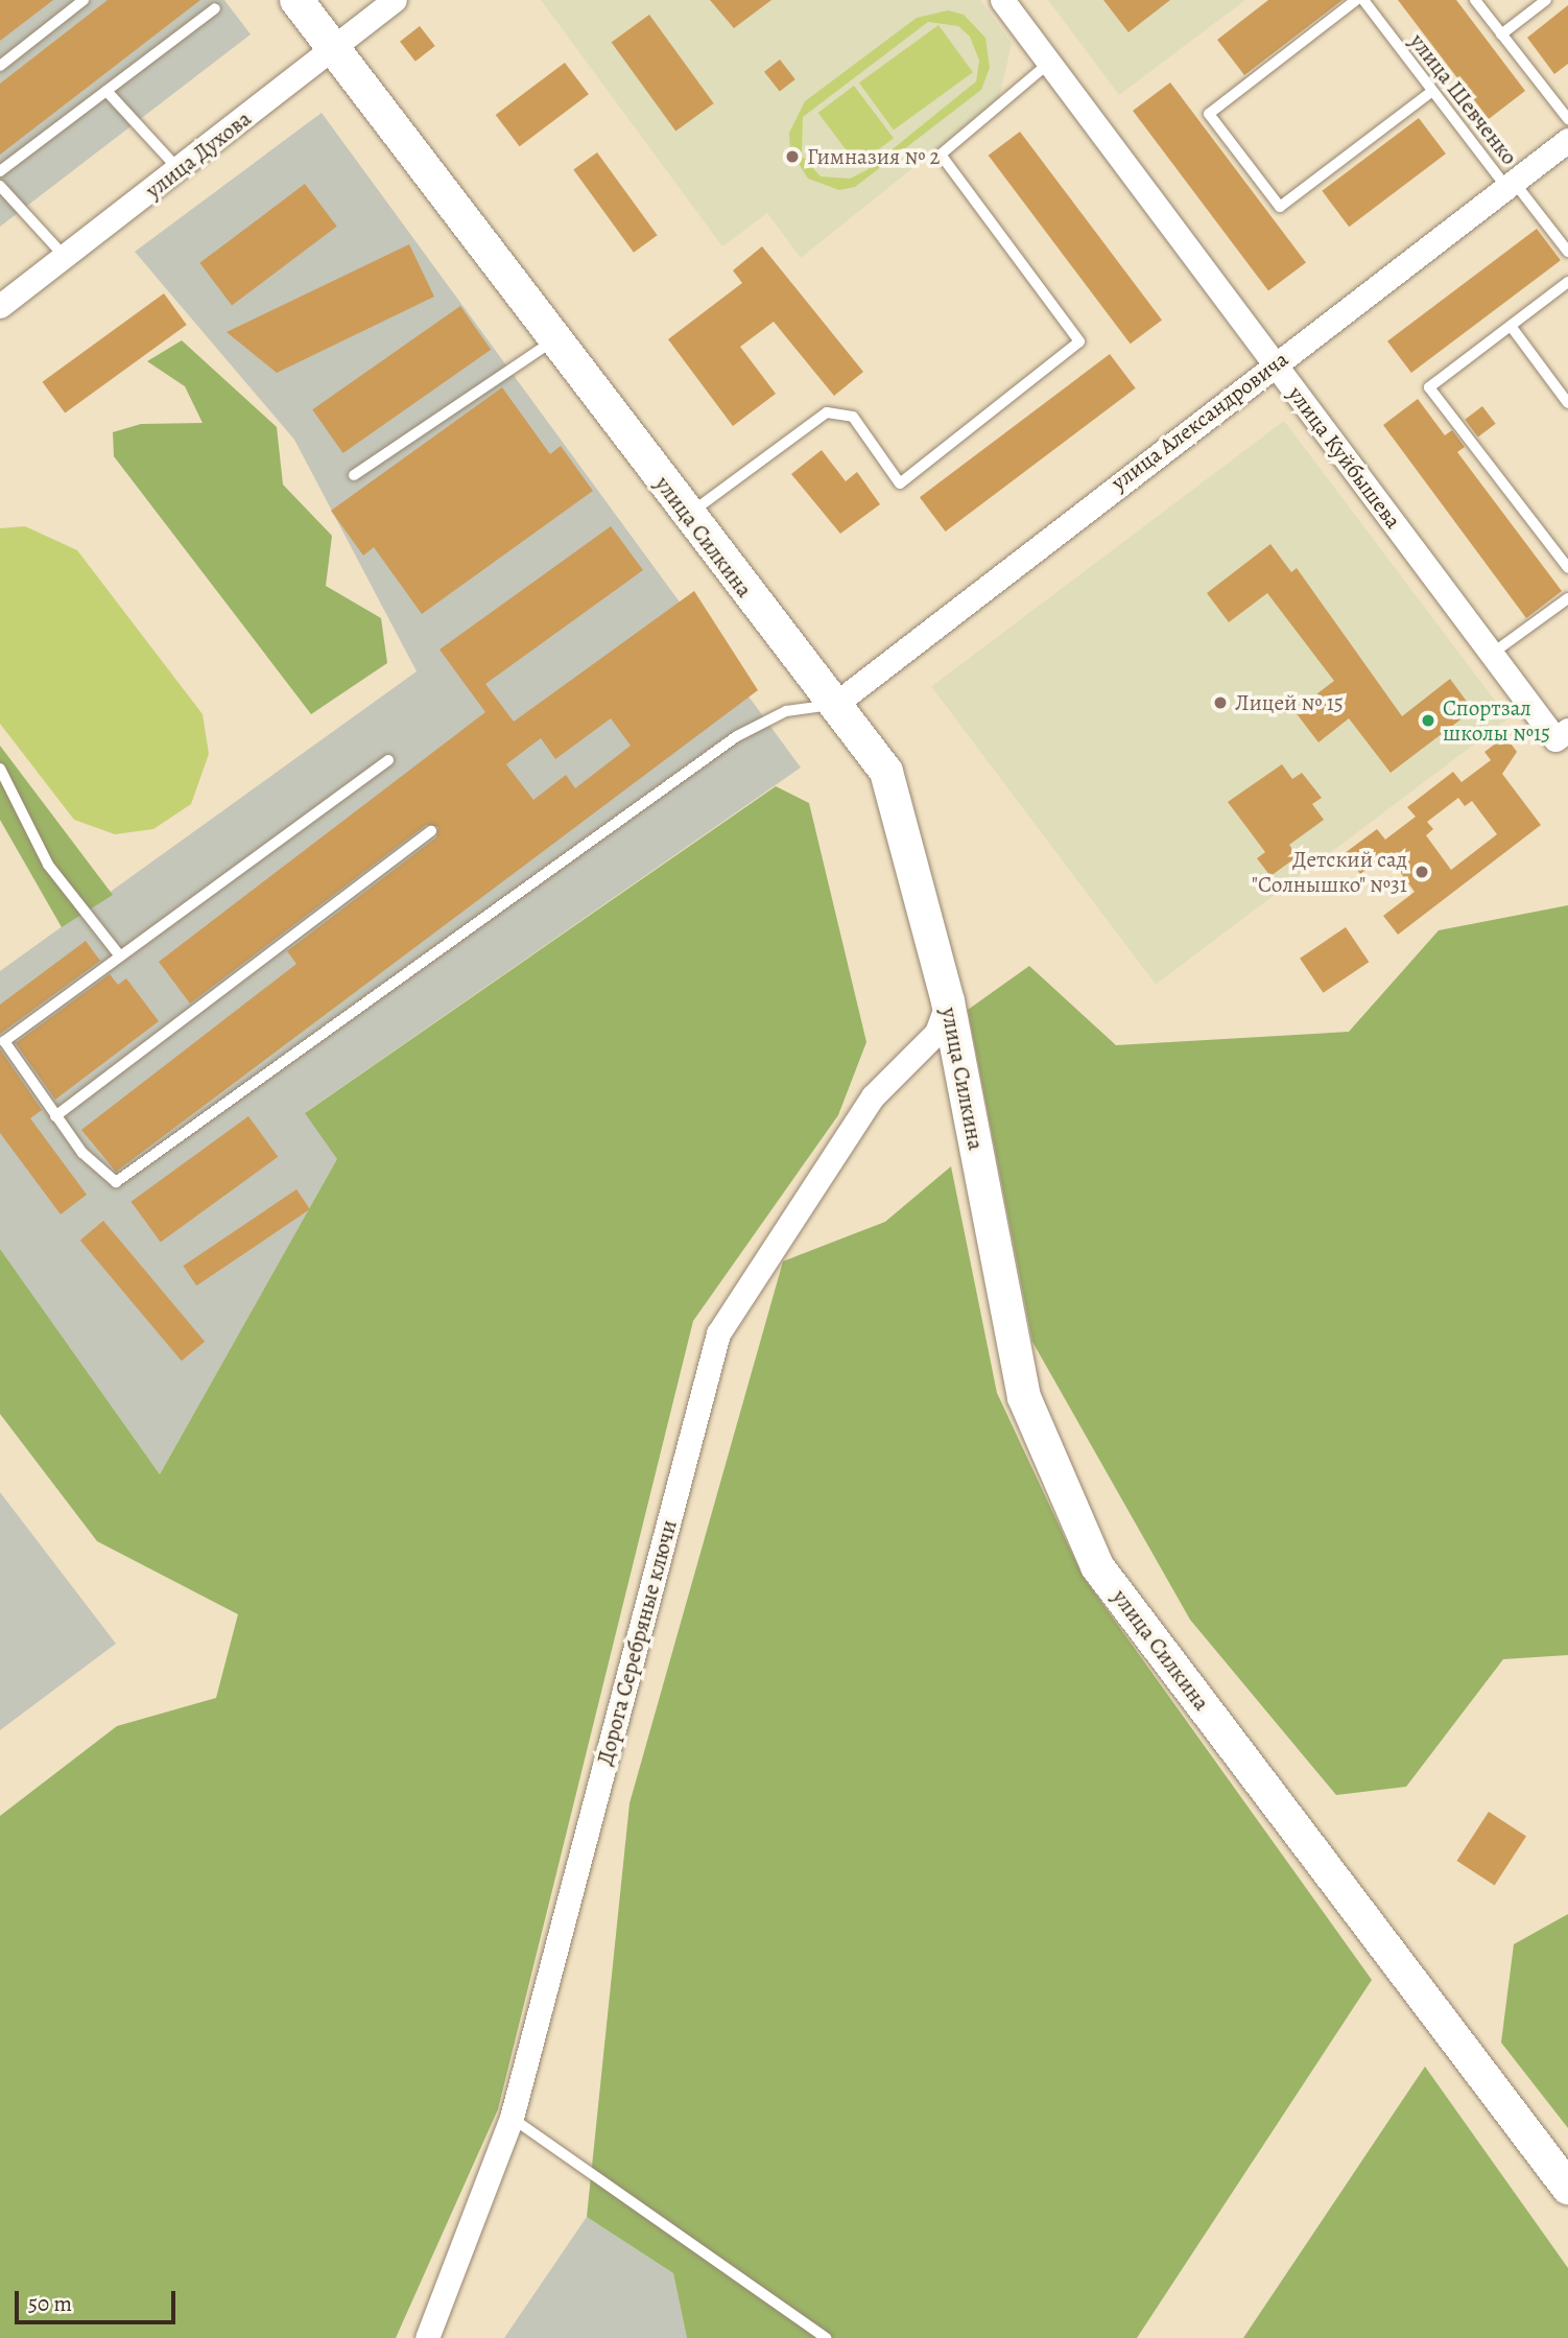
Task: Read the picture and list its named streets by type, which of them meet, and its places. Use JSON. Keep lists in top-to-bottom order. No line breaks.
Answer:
{"streets":{"main road":["улица Силкина"],"street":["улица Духова","улица Александровича","улица Куйбышева","Дорога Серебряные ключи"],"lane":["улица Шевченко"]},"crossings":[["улица Шевченко","улица Александровича"],["улица Духова","улица Силкина"],["улица Александровича","улица Куйбышева"],["улица Александровича","улица Силкина"],["улица Силкина","Дорога Серебряные ключи"]],"places":["Гимназия № 2","Лицей № 15","Спортзал школы №15","Детский сад \"Солнышко\" №31"],"scale_bar":"50 m"}
